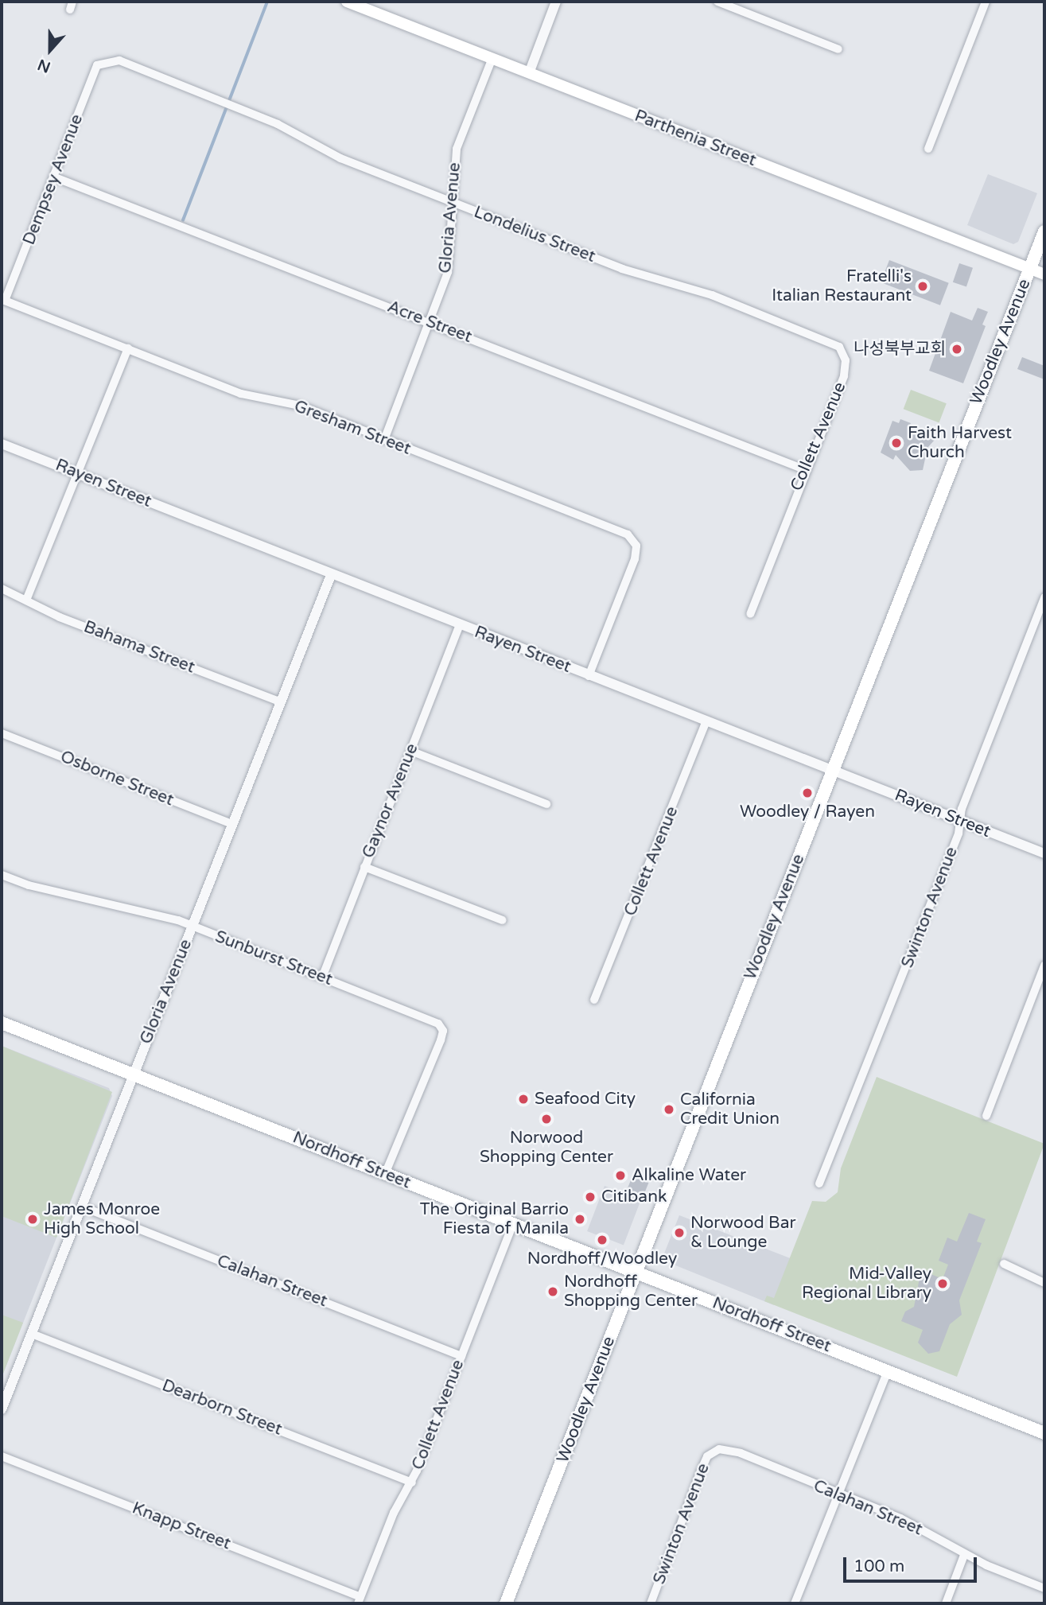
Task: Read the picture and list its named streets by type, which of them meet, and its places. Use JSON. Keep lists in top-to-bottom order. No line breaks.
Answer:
{"streets":{"main road":["Parthenia Street","Woodley Avenue","Nordhoff Street"],"street":["Dempsey Avenue","Gloria Avenue","Londelius Street","Acre Street","Gresham Street","Collett Avenue","Rayen Street","Bahama Street","Osborne Street","Gaynor Avenue","Swinton Avenue","Sunburst Street","Calahan Street","Dearborn Street","Knapp Street"]},"crossings":[["Parthenia Street","Gloria Avenue"],["Parthenia Street","Woodley Avenue"],["Dempsey Avenue","Londelius Street"],["Dempsey Avenue","Acre Street"],["Dempsey Avenue","Gresham Street"],["Gloria Avenue","Londelius Street"],["Gloria Avenue","Acre Street"],["Gloria Avenue","Gresham Street"],["Gloria Avenue","Rayen Street"],["Gloria Avenue","Bahama Street"],["Gloria Avenue","Osborne Street"],["Gloria Avenue","Sunburst Street"],["Gloria Avenue","Nordhoff Street"],["Gloria Avenue","Calahan Street"],["Gloria Avenue","Dearborn Street"],["Londelius Street","Collett Avenue"],["Acre Street","Collett Avenue"],["Woodley Avenue","Rayen Street"],["Woodley Avenue","Nordhoff Street"],["Gresham Street","Rayen Street"],["Collett Avenue","Rayen Street"],["Collett Avenue","Nordhoff Street"],["Collett Avenue","Calahan Street"],["Collett Avenue","Dearborn Street"],["Collett Avenue","Knapp Street"],["Rayen Street","Gaynor Avenue"],["Rayen Street","Swinton Avenue"],["Gaynor Avenue","Sunburst Street"],["Swinton Avenue","Calahan Street"],["Sunburst Street","Nordhoff Street"]],"places":["Fratelli's Italian Restaurant","나성북부교회","Faith Harvest Church","Woodley / Rayen","Seafood City","California Credit Union","Norwood Shopping Center","Alkaline Water","Citibank","James Monroe High School","The Original Barrio Fiesta of Manila","Norwood Bar & Lounge","Nordhoff/Woodley","Mid-Valley Regional Library","Nordhoff Shopping Center"],"scale_bar":"100 m","north":"bottom"}
